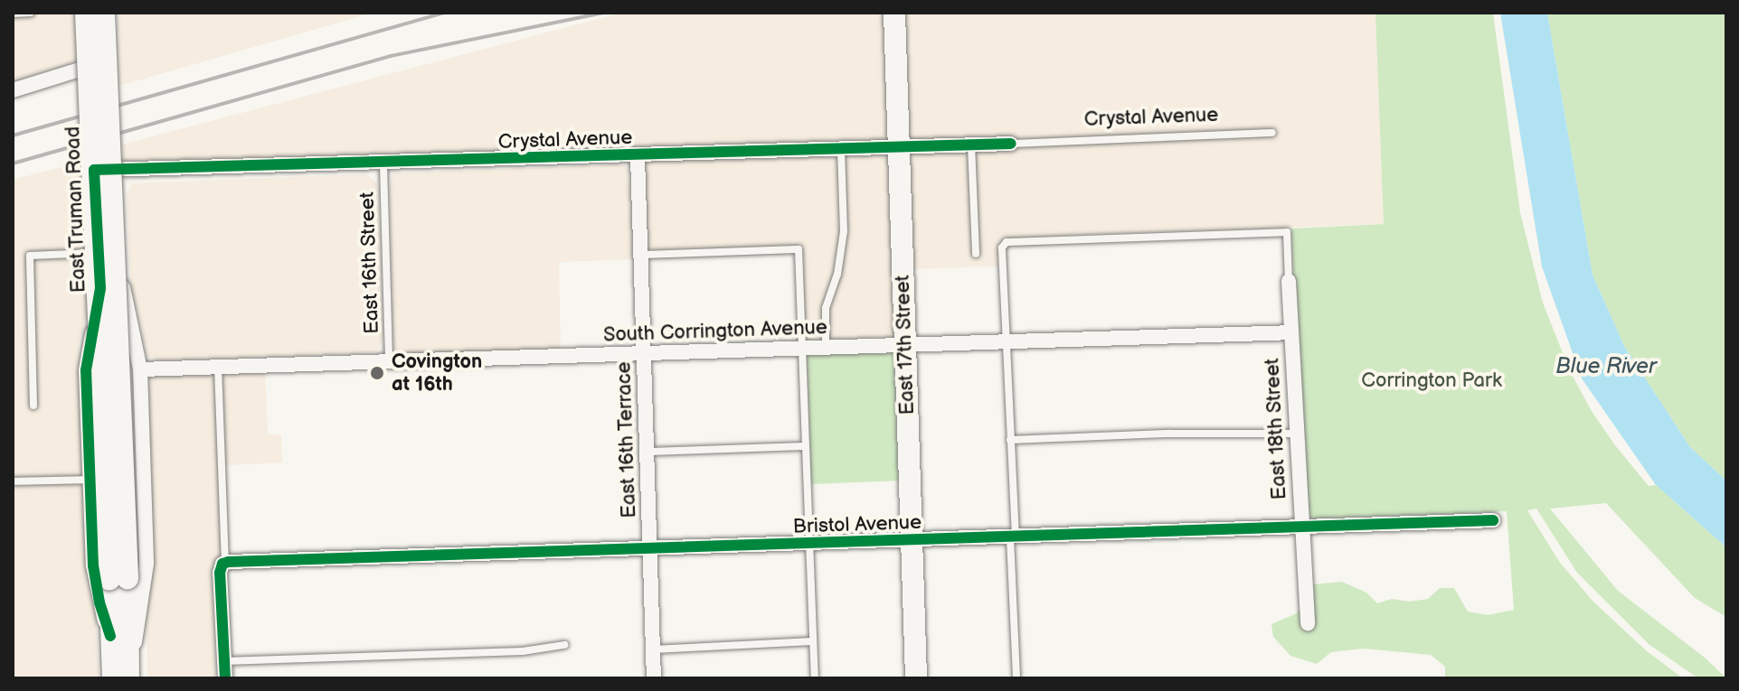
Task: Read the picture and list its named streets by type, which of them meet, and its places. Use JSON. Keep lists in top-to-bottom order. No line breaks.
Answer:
{"streets":{"main road":["East Truman Road","East 17th Street"],"street":["Crystal Avenue","South Corrington Avenue","East 18th Street","East 16th Terrace","Bristol Avenue"],"lane":["East 16th Street"]},"crossings":[["Crystal Avenue","East 16th Street"],["Crystal Avenue","East 17th Street"],["Crystal Avenue","East 16th Terrace"],["East 16th Street","South Corrington Avenue"],["South Corrington Avenue","East 17th Street"],["South Corrington Avenue","East 18th Street"],["South Corrington Avenue","East 16th Terrace"],["East 17th Street","Bristol Avenue"],["East 18th Street","Bristol Avenue"],["East 16th Terrace","Bristol Avenue"]],"water":["Blue River"],"parks":["Corrington Park"],"places":["Covington at 16th"]}
